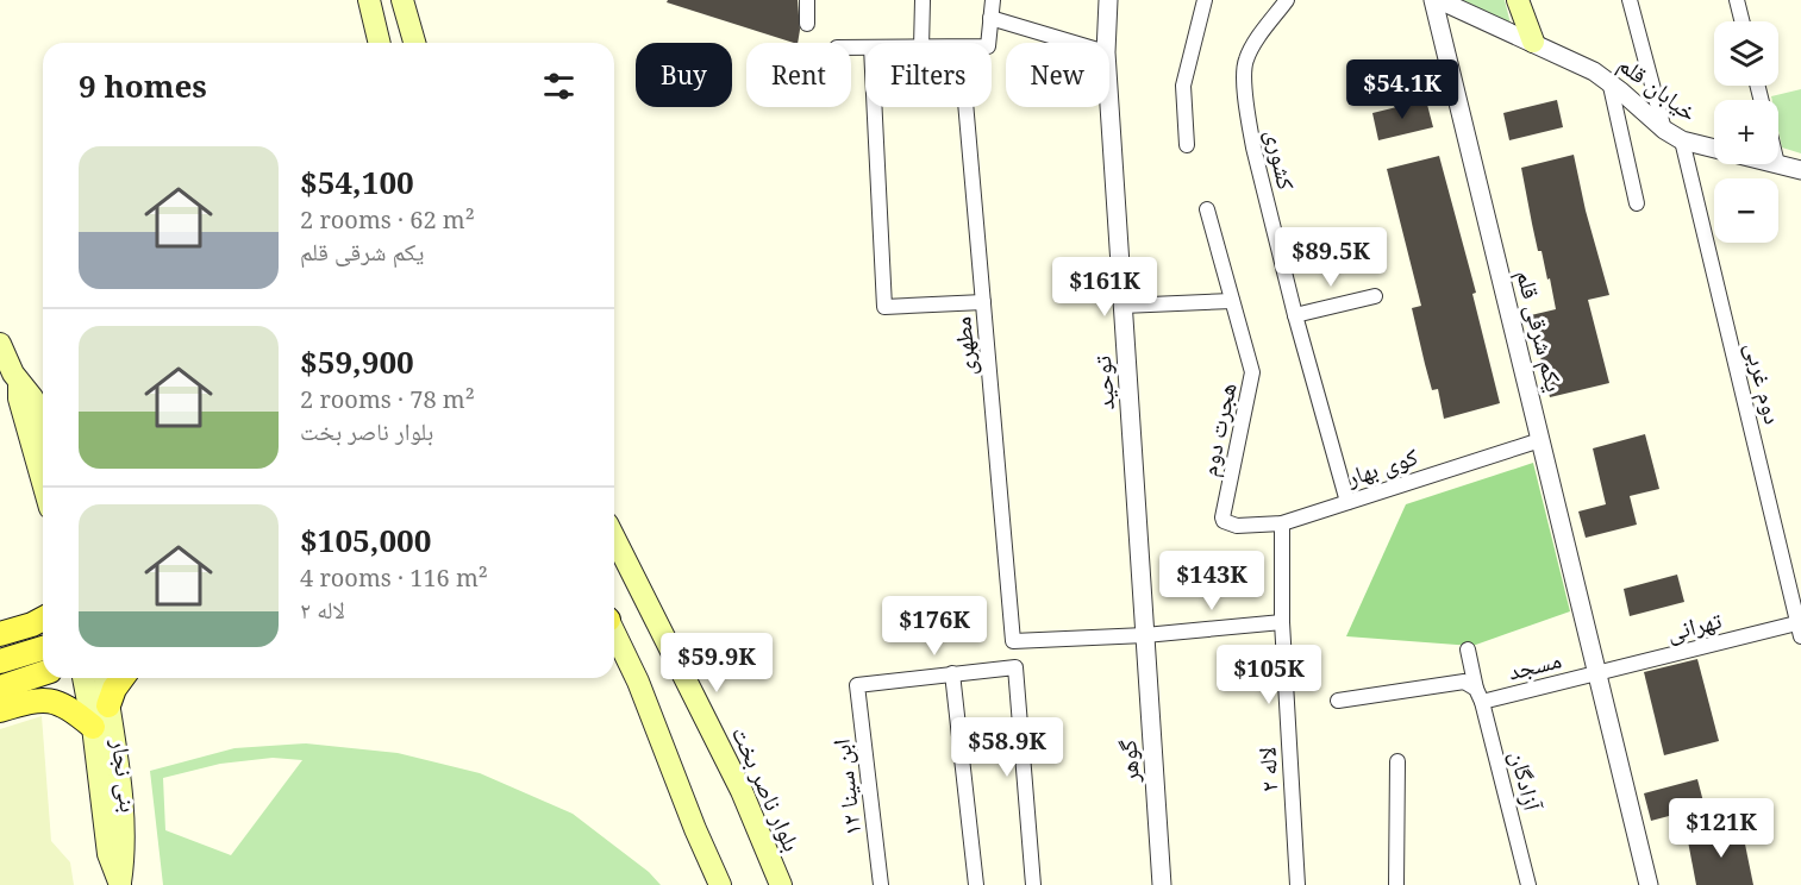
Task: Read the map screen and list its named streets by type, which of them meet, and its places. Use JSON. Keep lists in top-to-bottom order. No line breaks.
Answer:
{"streets":{"main road":["بنی نجار","بلوار ناصر بخت"],"street":["خیابان قلم","کشوری","یکم شرقی قلم","مطهری","توحید","دوم غربی","هجرت دوم","کوی بهار","تهرانی","مسجد","گوهر","لاله ۲","آزادگان","ابن سینا ۱۲"]},"crossings":[["خیابان قلم","دوم غربی"],["کشوری","کوی بهار"],["یکم شرقی قلم","کوی بهار"],["یکم شرقی قلم","تهرانی"],["یکم شرقی قلم","مسجد"],["مطهری","توحید"],["مطهری","گوهر"],["توحید","گوهر"],["دوم غربی","تهرانی"],["هجرت دوم","کوی بهار"],["کوی بهار","لاله ۲"],["تهرانی","مسجد"],["مسجد","آزادگان"]],"page":{"map_buttons":["+","−"],"chip":["Buy","Rent","Filters","New"],"heading":"9 homes","price":["$54.1K","$89.5K","$161K","$143K","$176K","$59.9K","$105K","$58.9K","$121K"],"list":[{"name":"$54,100","note":"2 rooms · 62 m² · یکم شرقی قلم"},{"name":"$59,900","note":"2 rooms · 78 m² · بلوار ناصر بخت"},{"name":"$105,000","note":"4 rooms · 116 m² · لاله ۲"}]}}
